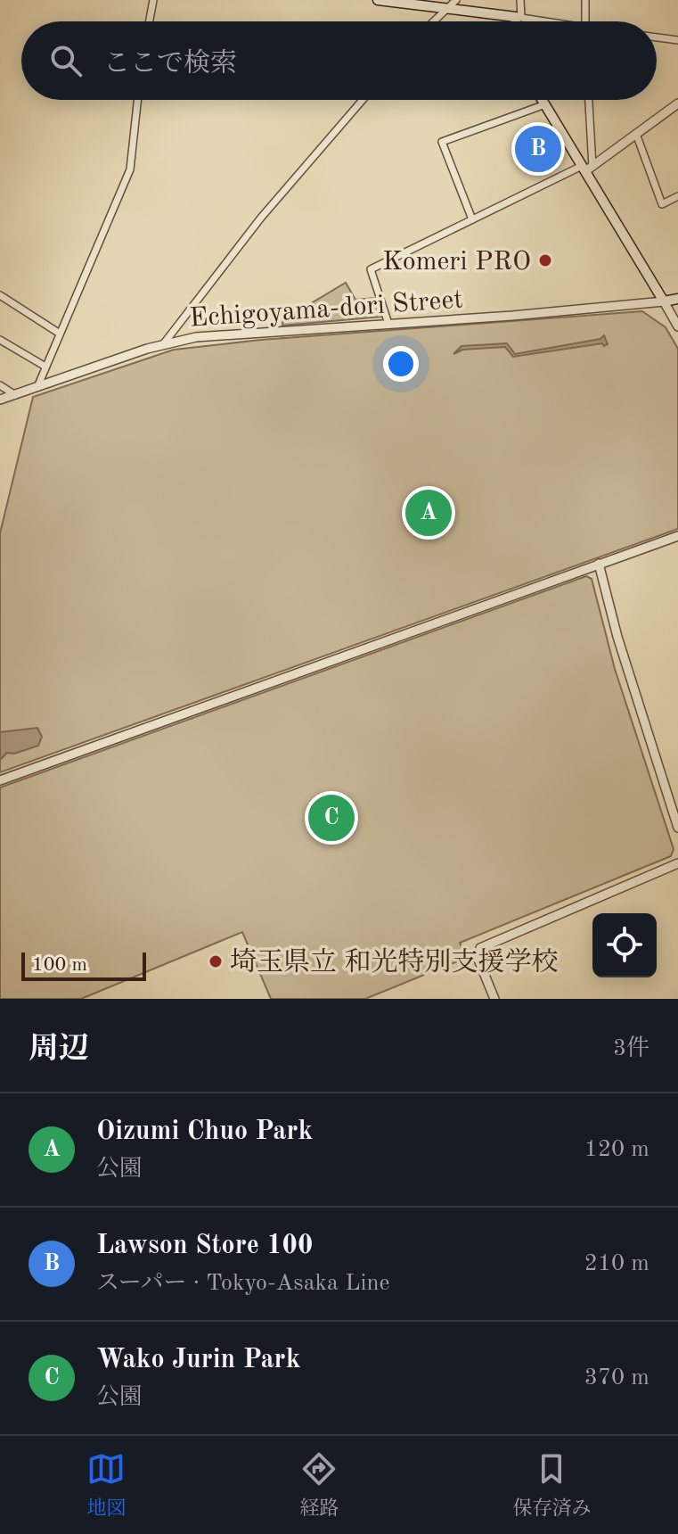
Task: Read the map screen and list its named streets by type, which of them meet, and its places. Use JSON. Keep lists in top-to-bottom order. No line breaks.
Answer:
{"streets":{"street":["Echigoyama-dori Street"]},"places":["Komeri PRO","埼玉県立 和光特別支援学校"],"scale_bar":"100 m","page":{"search":"ここで検索","pins":["B","A","C"],"scale":"100 m","heading":["周辺","3件"],"list":[{"mark":"A","name":"Oizumi Chuo Park","note":"公園","value":"120 m"},{"mark":"B","name":"Lawson Store 100","note":"スーパー · Tokyo-Asaka Line","value":"210 m"},{"mark":"C","name":"Wako Jurin Park","note":"公園","value":"370 m"}],"nav":["地図","経路","保存済み"]}}
